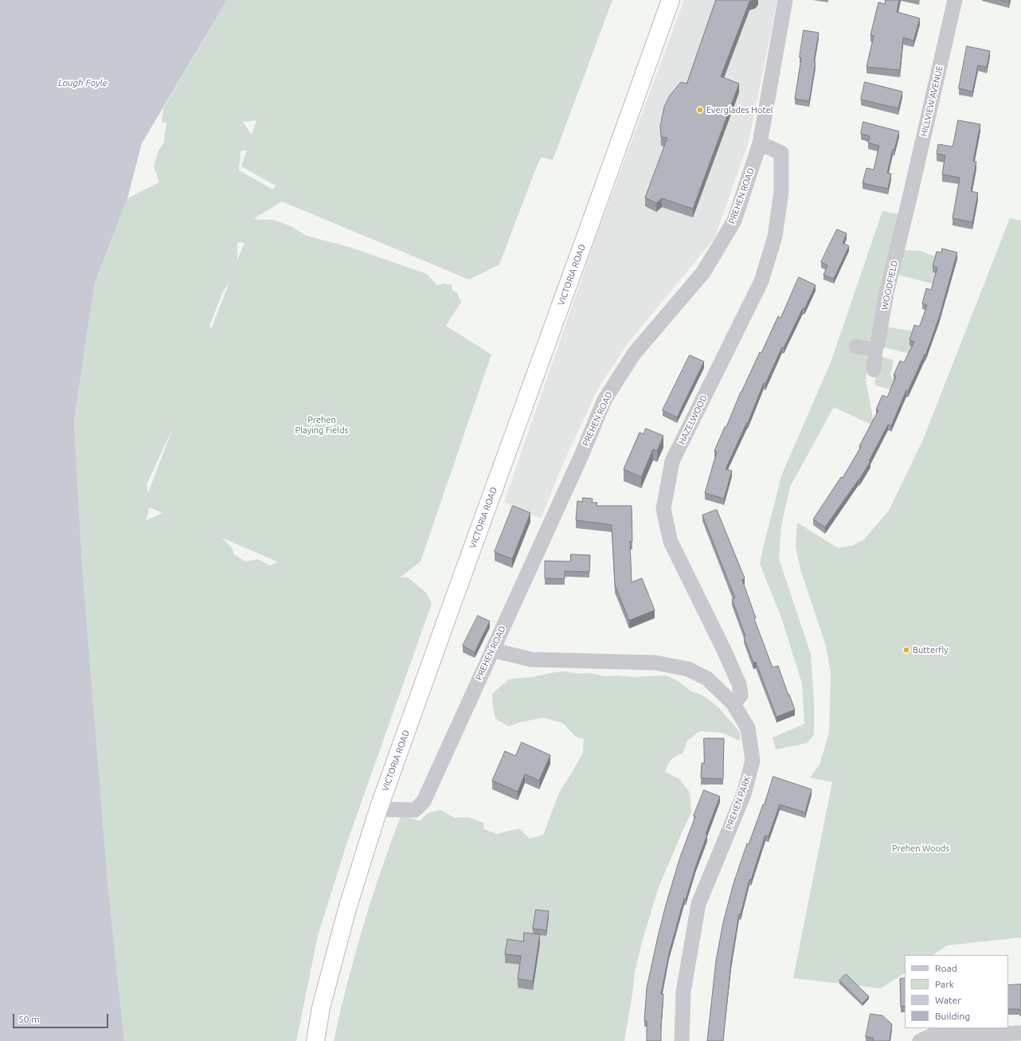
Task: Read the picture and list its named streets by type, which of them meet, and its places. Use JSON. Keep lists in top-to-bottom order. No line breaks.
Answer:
{"streets":{"highway":["VICTORIA ROAD"],"street":["HILLVIEW AVENUE","PREHEN ROAD","WOODFIELD","HAZELWOOD","PREHEN PARK"]},"crossings":[["HILLVIEW AVENUE","WOODFIELD"],["PREHEN ROAD","VICTORIA ROAD"],["PREHEN ROAD","HAZELWOOD"],["PREHEN ROAD","PREHEN PARK"],["HAZELWOOD","PREHEN PARK"]],"water":["Lough Foyle"],"parks":["Prehen Playing Fields","Prehen Woods"],"places":["Everglades Hotel","Butterfly"],"legend":["Road","Park","Water","Building"],"scale_bar":"50 m"}
